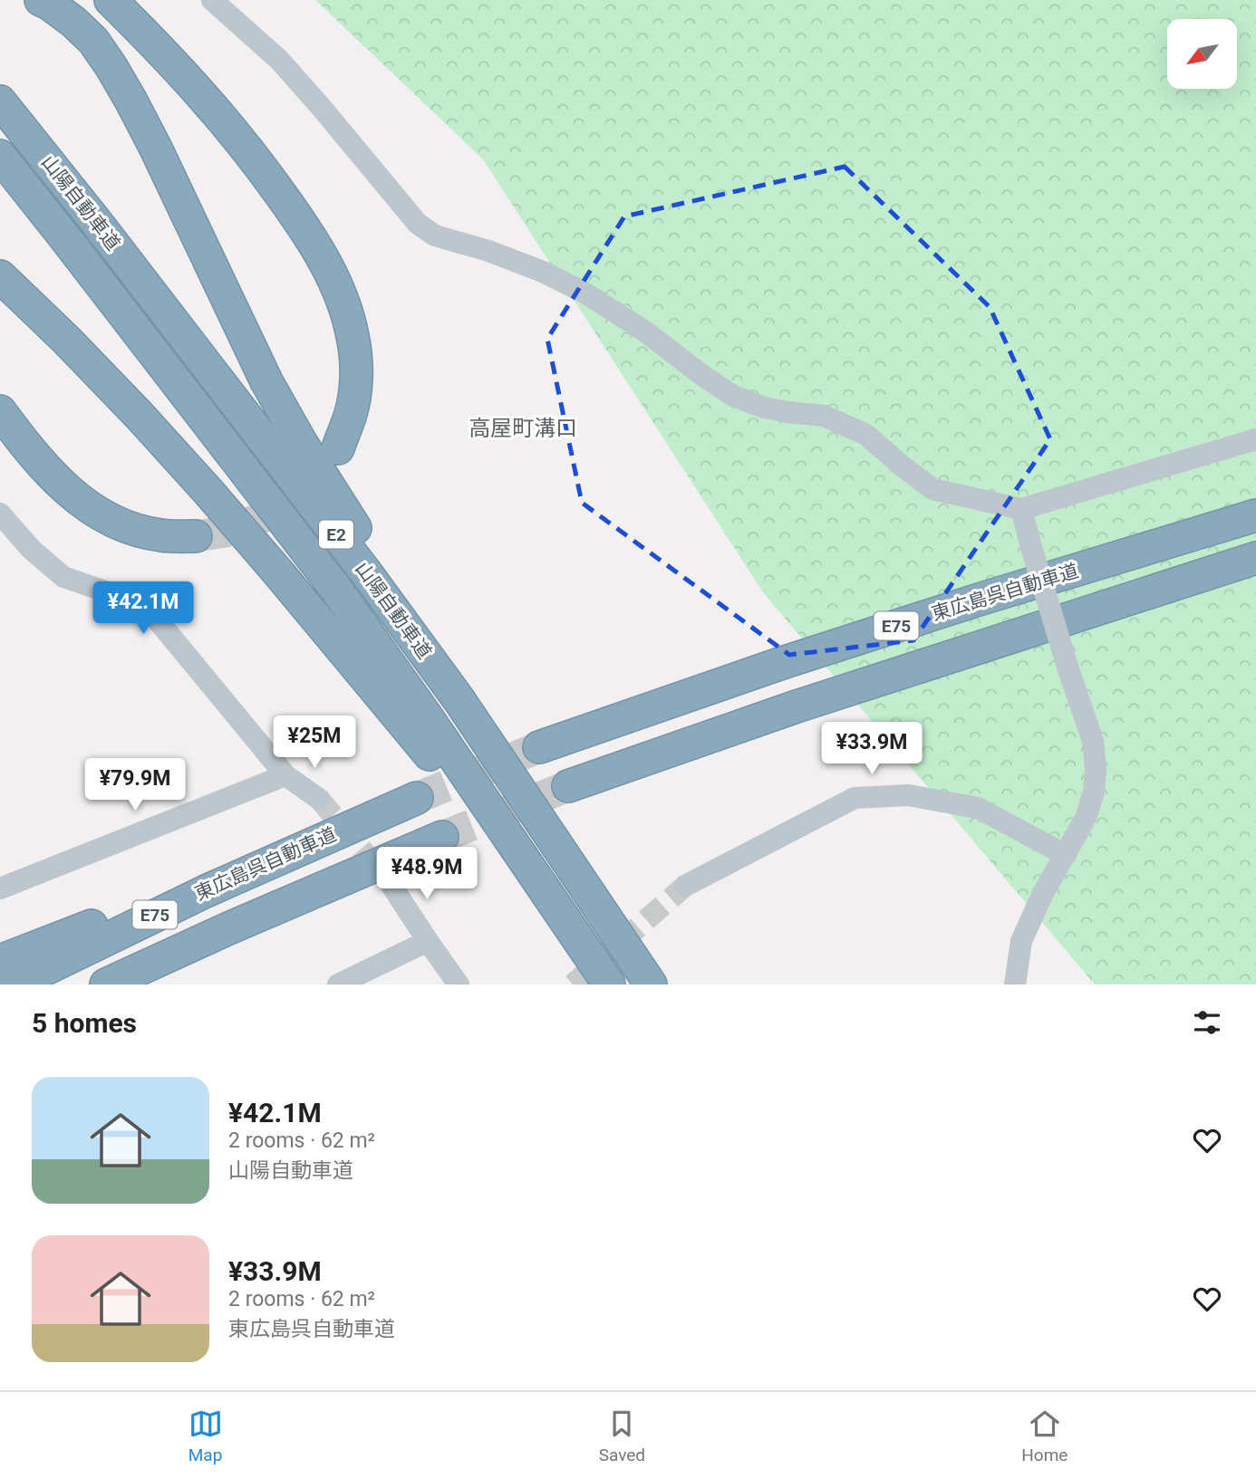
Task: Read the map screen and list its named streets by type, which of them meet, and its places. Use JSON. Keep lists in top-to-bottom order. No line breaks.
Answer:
{"streets":{"highway":["山陽自動車道","E2","東広島呉自動車道","E75"]},"districts":["高屋町溝口"],"north":"bottom left","page":{"price":["¥42.1M","¥25M","¥33.9M","¥79.9M","¥48.9M"],"heading":"5 homes","list":[{"name":"¥42.1M","note":"2 rooms · 62 m² · 山陽自動車道"},{"name":"¥33.9M","note":"2 rooms · 62 m² · 東広島呉自動車道"}],"tabs":["Map","Saved","Home"]}}
